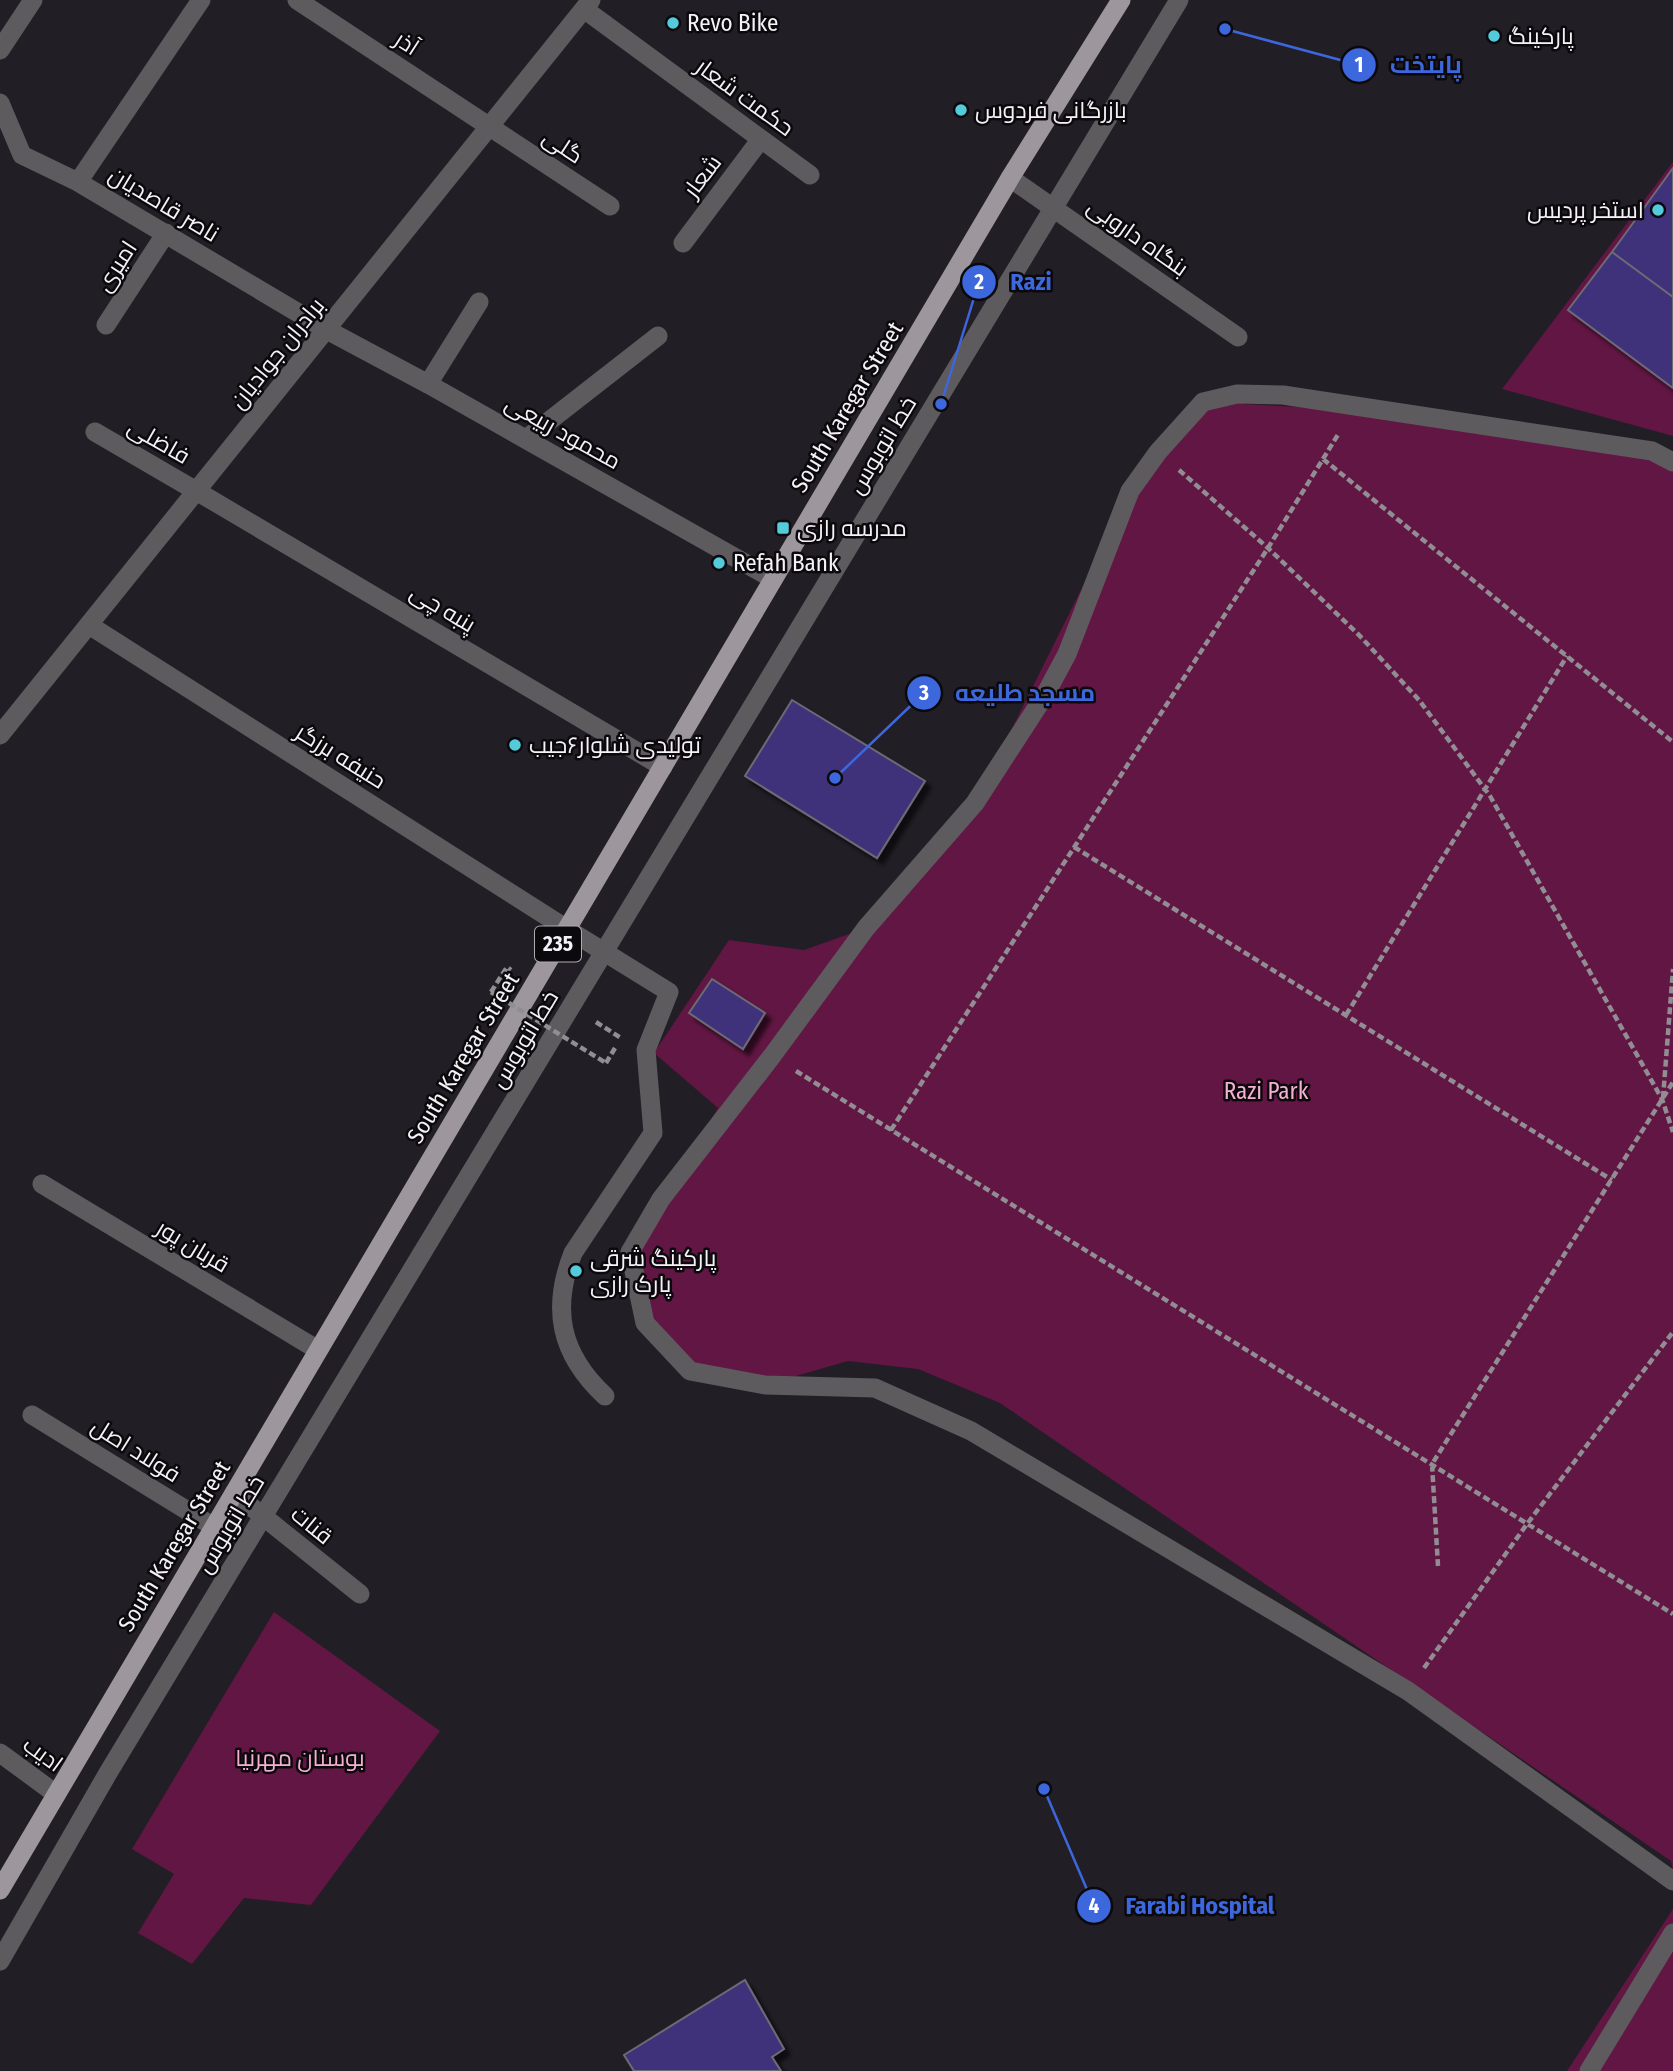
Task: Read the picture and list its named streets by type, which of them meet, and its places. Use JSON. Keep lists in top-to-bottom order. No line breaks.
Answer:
{"streets":{"main road":["South Karegar Street","235"],"street":["آذر","حکمت شعار","گلی","شعار","ناصر قاصدیان","بنگاه داروبی","امیری","برادران جوادیان","محمود ربیعی","فاضلی","خط اتوبوس","پنبه چی","حنیفه برزگر","قربان پور","فولاد اصل","قنات","ادیب"]},"crossings":[["آذر","گلی"],["آذر","برادران جوادیان"],["حکمت شعار","شعار"],["حکمت شعار","برادران جوادیان"],["گلی","برادران جوادیان"],["ناصر قاصدیان","امیری"],["ناصر قاصدیان","برادران جوادیان"],["ناصر قاصدیان","محمود ربیعی"],["بنگاه داروبی","South Karegar Street"],["برادران جوادیان","محمود ربیعی"],["برادران جوادیان","فاضلی"],["برادران جوادیان","پنبه چی"],["برادران جوادیان","حنیفه برزگر"],["South Karegar Street","محمود ربیعی"],["South Karegar Street","پنبه چی"],["South Karegar Street","حنیفه برزگر"],["South Karegar Street","قربان پور"],["South Karegar Street","فولاد اصل"],["South Karegar Street","قنات"],["South Karegar Street","ادیب"],["فاضلی","پنبه چی"]],"parks":["Razi Park","بوستان مهرنیا"],"places":{"other":["Revo Bike","پایتخت","پارکینگ","بازرگانی فردوس","استخر پردیس","Razi","Refah Bank","تولیدی شلوار۶جیب","مسجد طلیعه","پارکینگ شرقی پارک رازی","Farabi Hospital"],"transit":["مدرسه رازی"]}}
